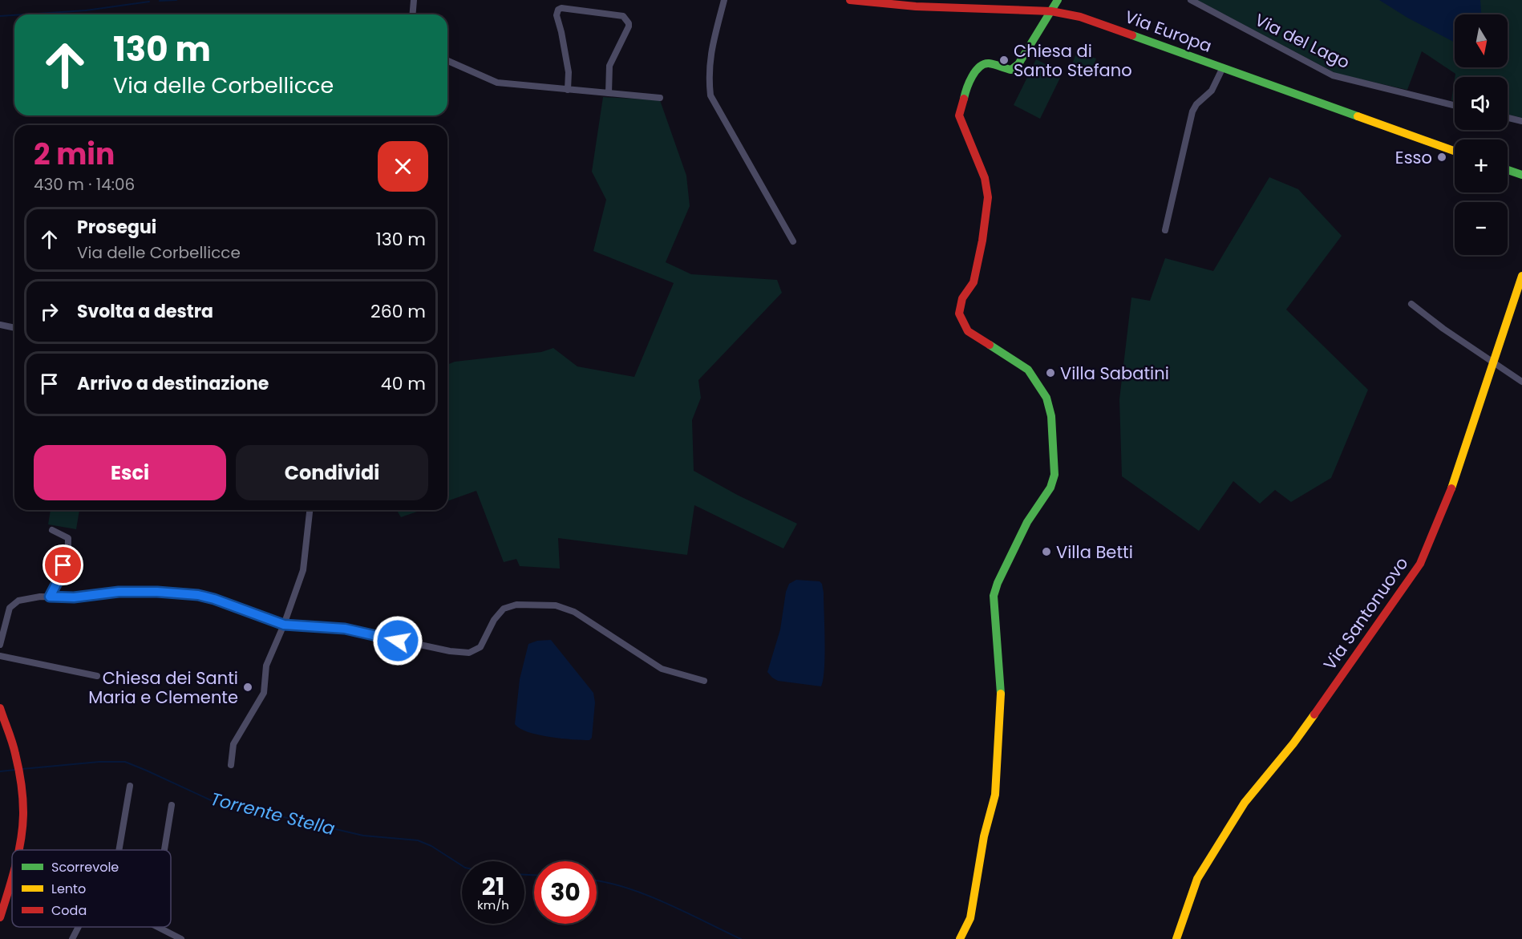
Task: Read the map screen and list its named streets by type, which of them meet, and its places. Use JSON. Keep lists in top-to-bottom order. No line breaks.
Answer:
{"streets":{"street":["Via Europa","Via del Lago","Via Santonuovo"]},"water":["Torrente Stella"],"places":["Chiesa di Santo Stefano","Esso","Villa Sabatini","Villa Betti","Chiesa dei Santi Maria e Clemente"],"legend":["Scorrevole","Lento","Coda"],"north":"bottom","page":{"map_buttons":["+","−"],"turn":["130 m","Via delle Corbellicce"],"heading":["2 min","430 m · 14:06"],"list":[{"name":"Prosegui","note":"Via delle Corbellicce","value":"130 m"},{"name":"Svolta a destra","value":"260 m"},{"name":"Arrivo a destinazione","value":"40 m"}],"buttons":["Esci","Condividi"],"speed":"21 km/h","limit":"30"}}
